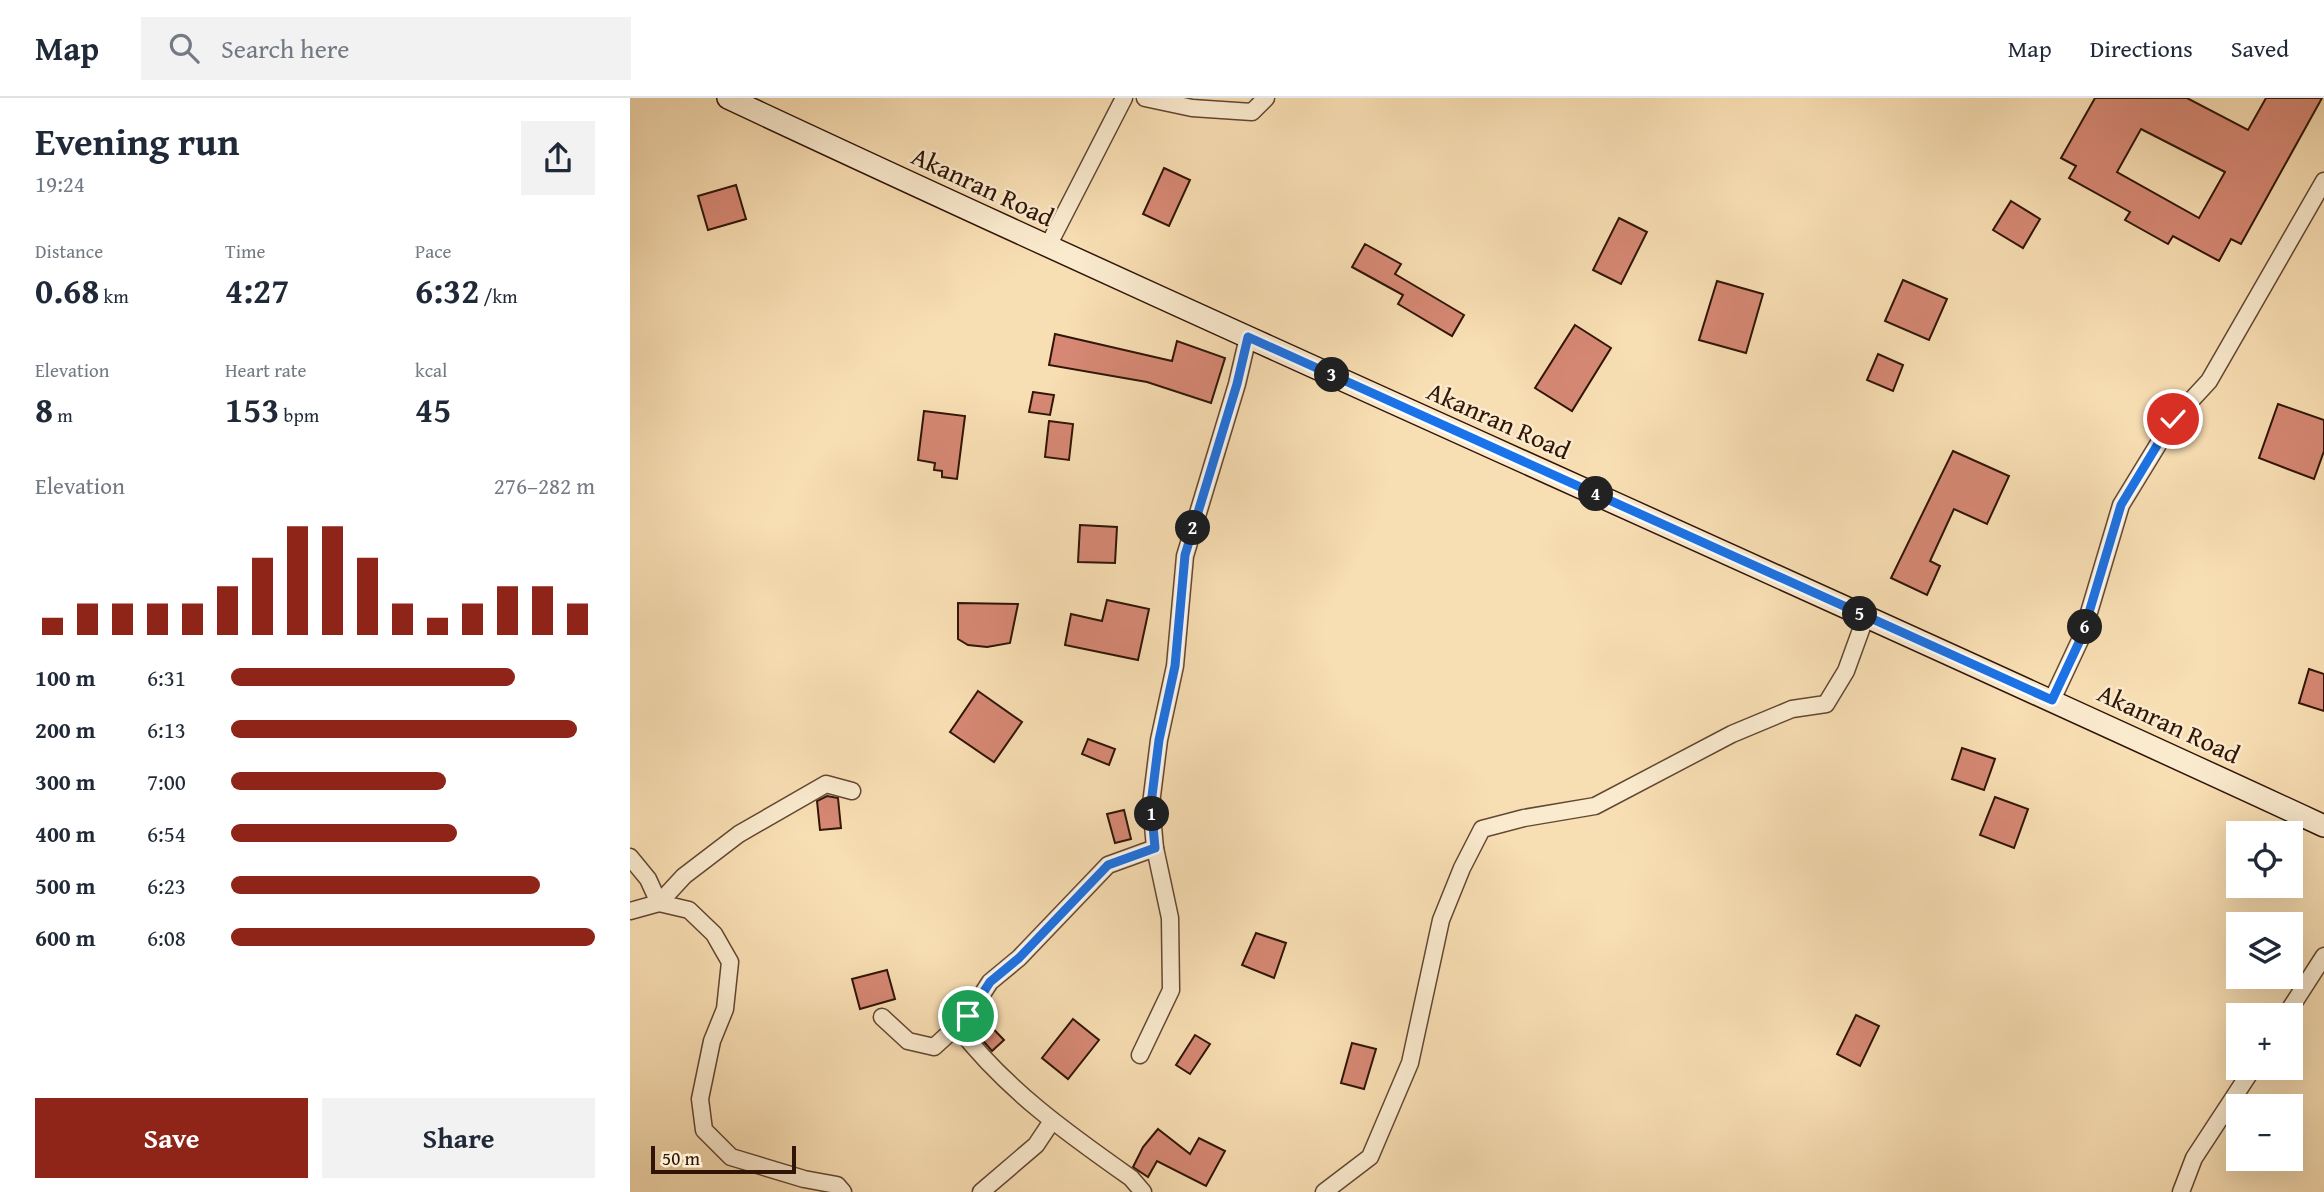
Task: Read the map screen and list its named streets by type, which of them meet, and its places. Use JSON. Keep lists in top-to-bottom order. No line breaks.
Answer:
{"streets":{"main road":["Akanran Road"]},"scale_bar":"50 m","page":{"header":"Map","search":"Search here","nav":["Map","Directions","Saved"],"heading":["Evening run","19:24"],"stats":[["Distance","0.68 km"],["Time","4:27"],["Pace","6:32 /km"],["Elevation","8 m"],["Heart rate","153 bpm"],["kcal","45"]],"pins":["3","4","2","5","6","1"],"chart":["Elevation","276–282 m"],"list":[{"name":"100 m","note":"6:31"},{"name":"200 m","note":"6:13"},{"name":"300 m","note":"7:00"},{"name":"400 m","note":"6:54"},{"name":"500 m","note":"6:23"},{"name":"600 m","note":"6:08"}],"map_buttons":["+","−"],"buttons":["Save","Share"],"scale":"50 m"}}
